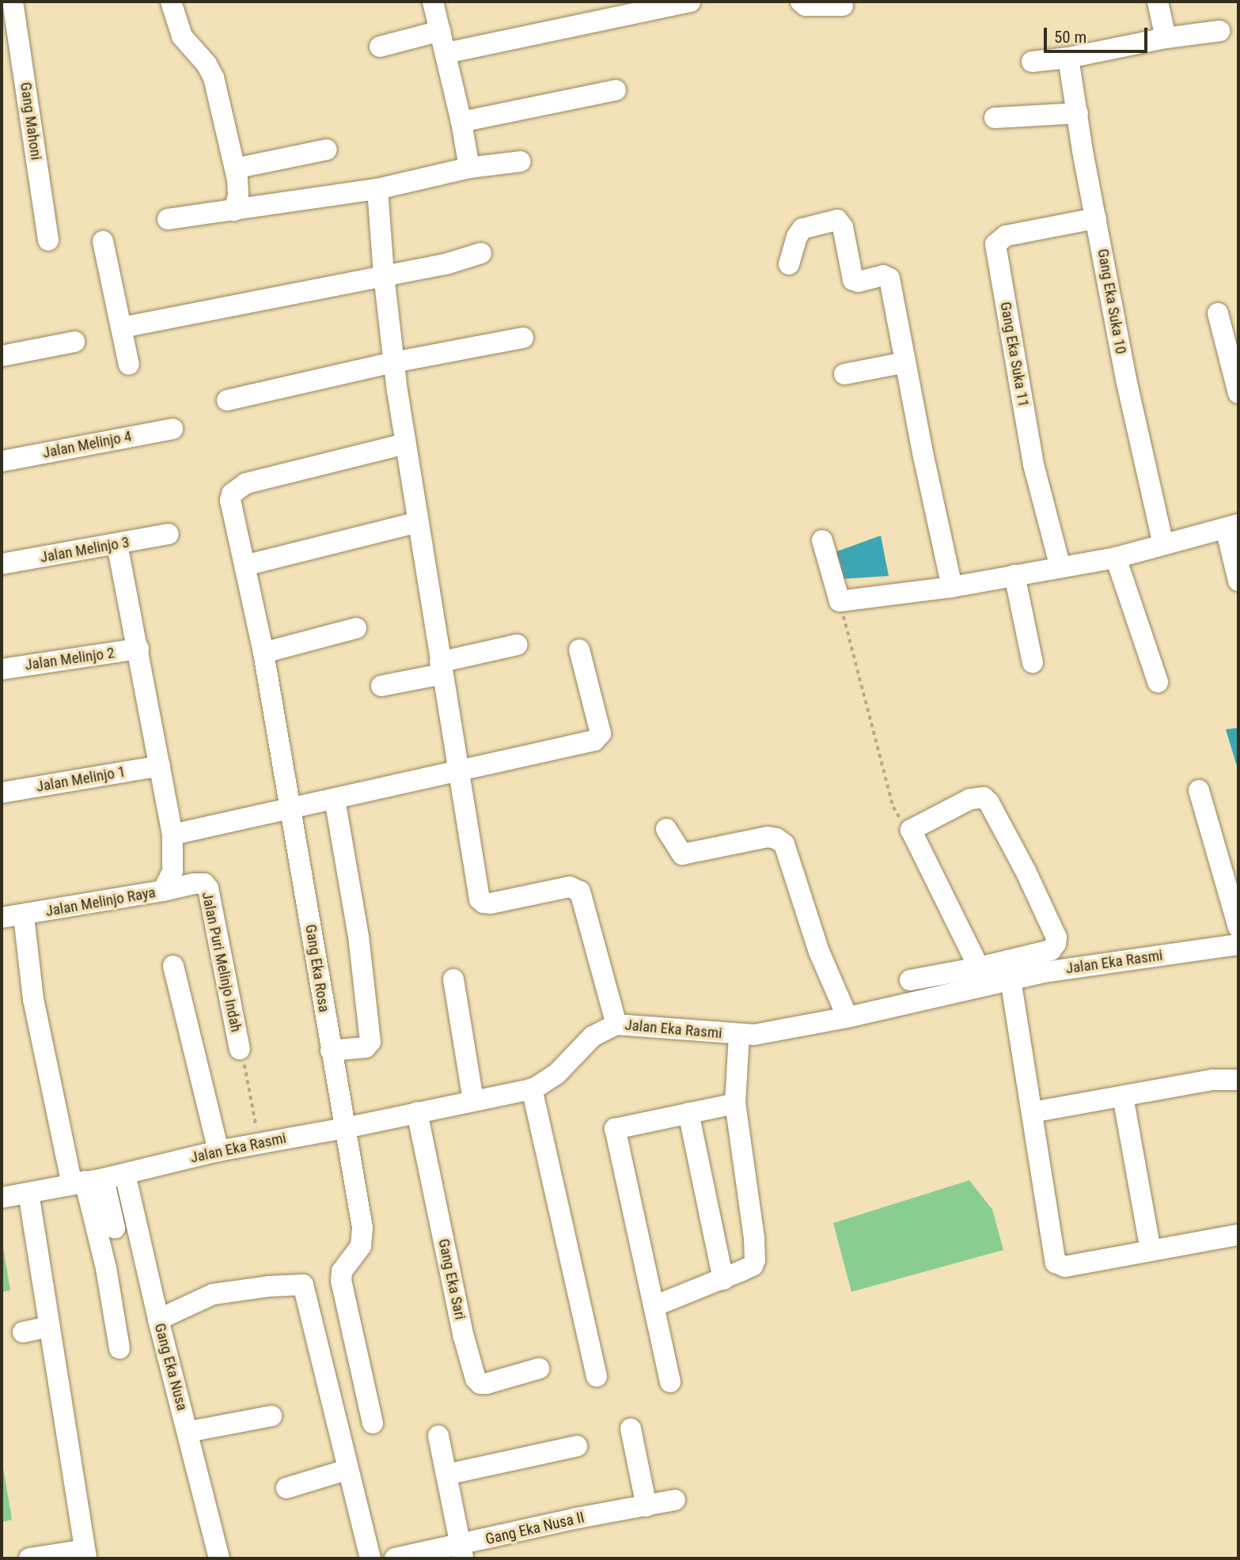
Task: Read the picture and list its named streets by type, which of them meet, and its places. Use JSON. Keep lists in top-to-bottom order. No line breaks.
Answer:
{"streets":{"street":["Gang Mahoni","Gang Eka Suka 10","Gang Eka Suka 11","Jalan Melinjo 4","Jalan Melinjo 3","Jalan Melinjo 2","Jalan Melinjo 1","Jalan Melinjo Raya","Jalan Puri Melinjo Indah","Jalan Eka Rasmi","Gang Eka Rosa","Gang Eka Sari","Gang Eka Nusa","Gang Eka Nusa II"]},"crossings":[["Gang Eka Suka 10","Gang Eka Suka 11"],["Jalan Melinjo 3","Jalan Melinjo Raya"],["Jalan Melinjo 2","Jalan Melinjo Raya"],["Jalan Melinjo 1","Jalan Melinjo Raya"],["Jalan Melinjo Raya","Jalan Puri Melinjo Indah"],["Jalan Melinjo Raya","Jalan Eka Rasmi"],["Jalan Eka Rasmi","Gang Eka Rosa"],["Jalan Eka Rasmi","Gang Eka Sari"],["Jalan Eka Rasmi","Gang Eka Nusa"]],"scale_bar":"50 m"}
